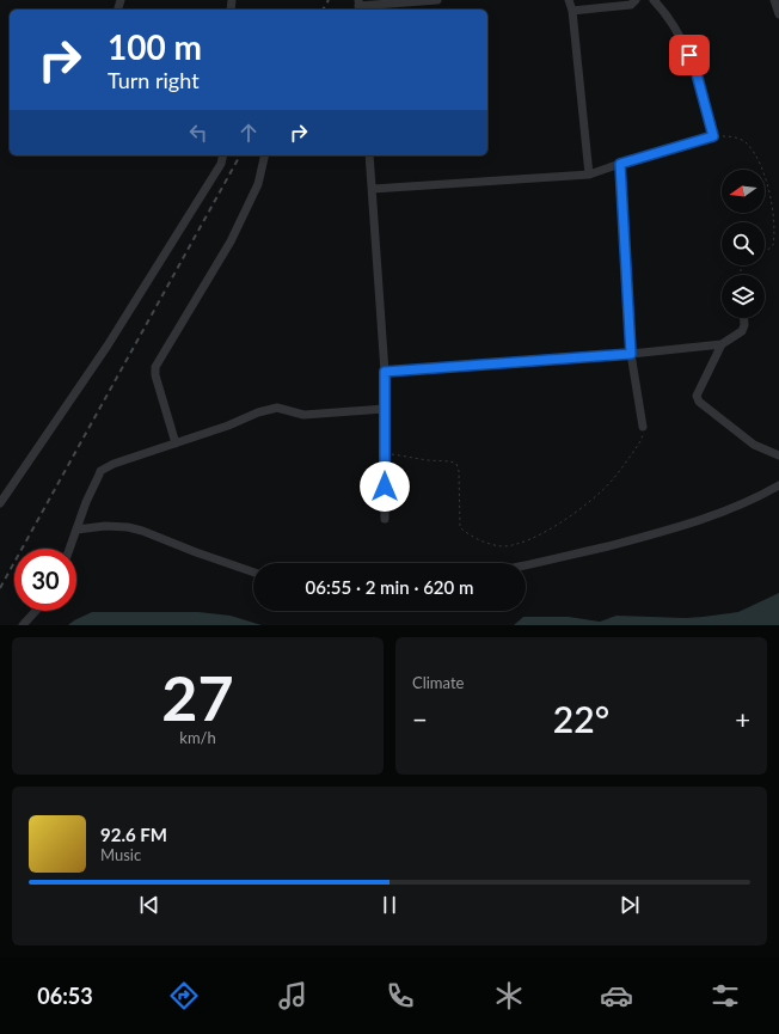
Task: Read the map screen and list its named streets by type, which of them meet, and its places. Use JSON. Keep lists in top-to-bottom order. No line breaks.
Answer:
{"north":"left","page":{"turn":["100 m","Turn right"],"limit":"30","trip":"06:55 · 2 min · 620 m","tile":[["27","km/h"],"Climate"],"heat":["−","22°","+"],"song":["92.6 FM","Music"],"tabs":"06:53"}}
